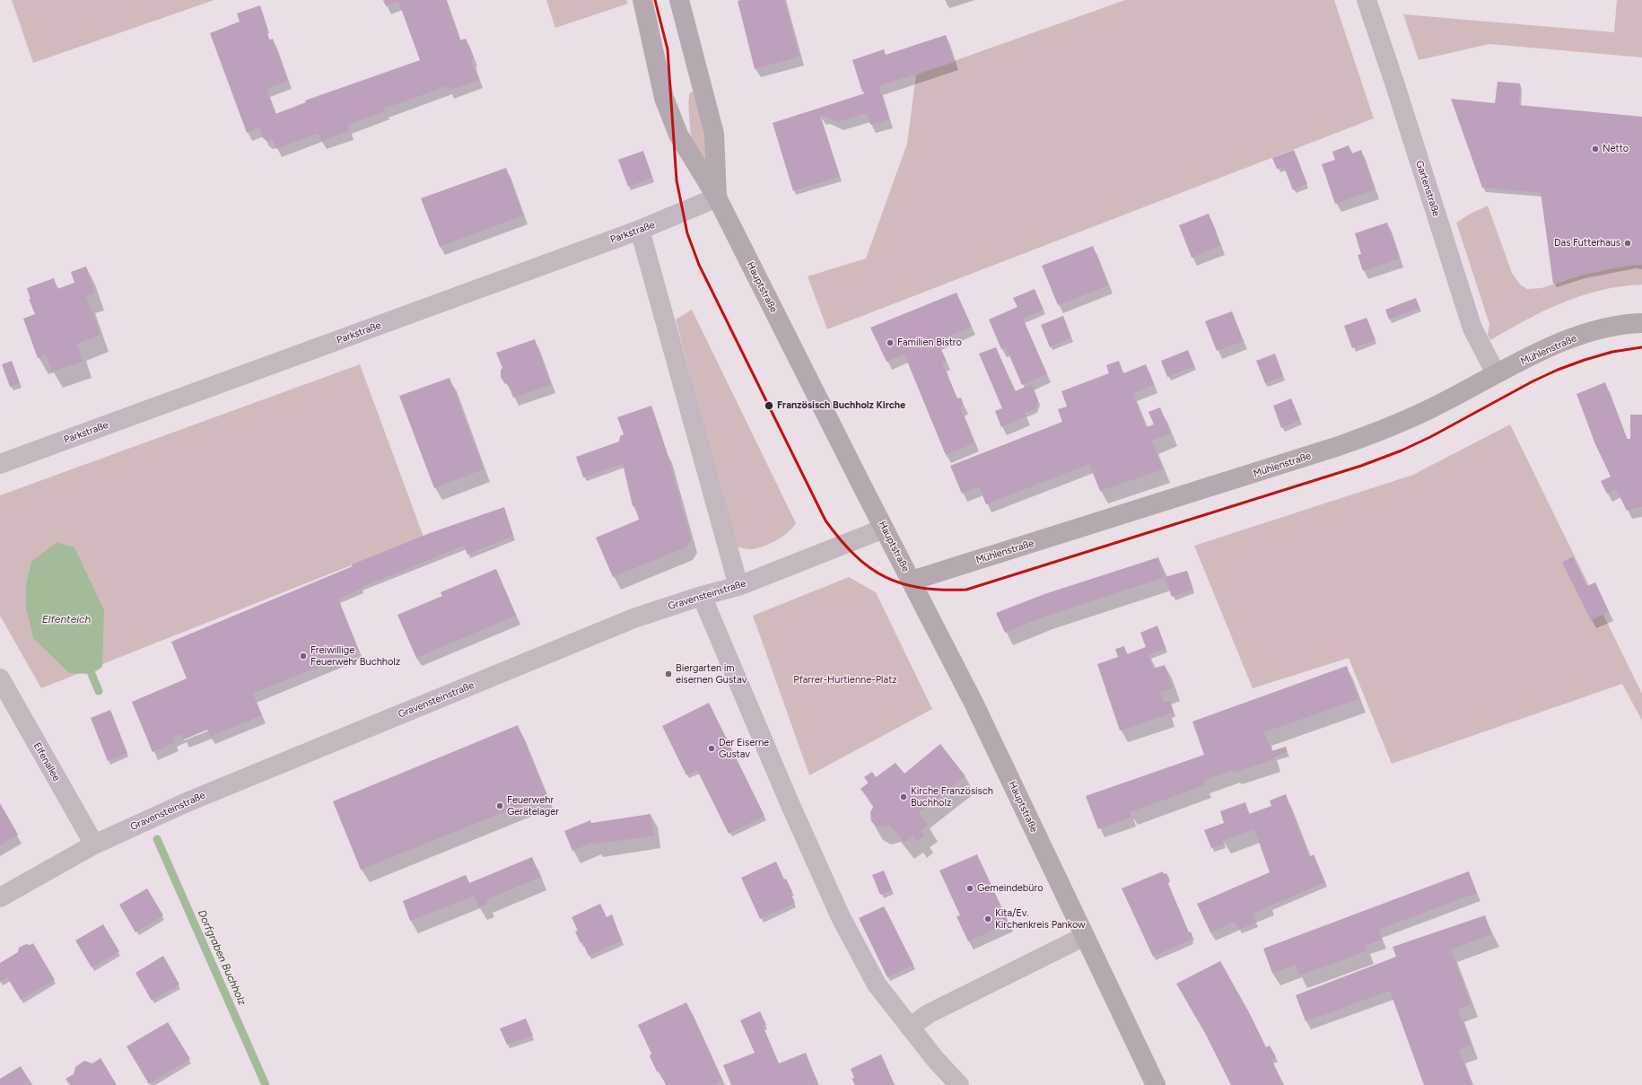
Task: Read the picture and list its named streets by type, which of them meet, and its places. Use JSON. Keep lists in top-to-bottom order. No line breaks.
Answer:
{"streets":{"main road":["Hauptstraße","Mühlenstraße"],"street":["Gartenstraße","Parkstraße","Gravensteinstraße","Elfenallee"]},"crossings":[["Gartenstraße","Mühlenstraße"],["Parkstraße","Hauptstraße"],["Hauptstraße","Mühlenstraße"],["Hauptstraße","Gravensteinstraße"],["Gravensteinstraße","Elfenallee"]],"water":["Elfenteich","Dorfgraben Buchholz"],"parks":["Pfarrer-Hurtienne-Platz"],"places":["Netto","Das Futterhaus","Familien Bistro","Französisch Buchholz Kirche","Freiwillige Feuerwehr Buchholz","Biergarten im eisernen Gustav","Der Eiserne Gustav","Kirche Französisch Buchholz","Feuerwehr Gerätelager","Gemeindebüro","Kita/Ev. Kirchenkreis Pankow"]}
